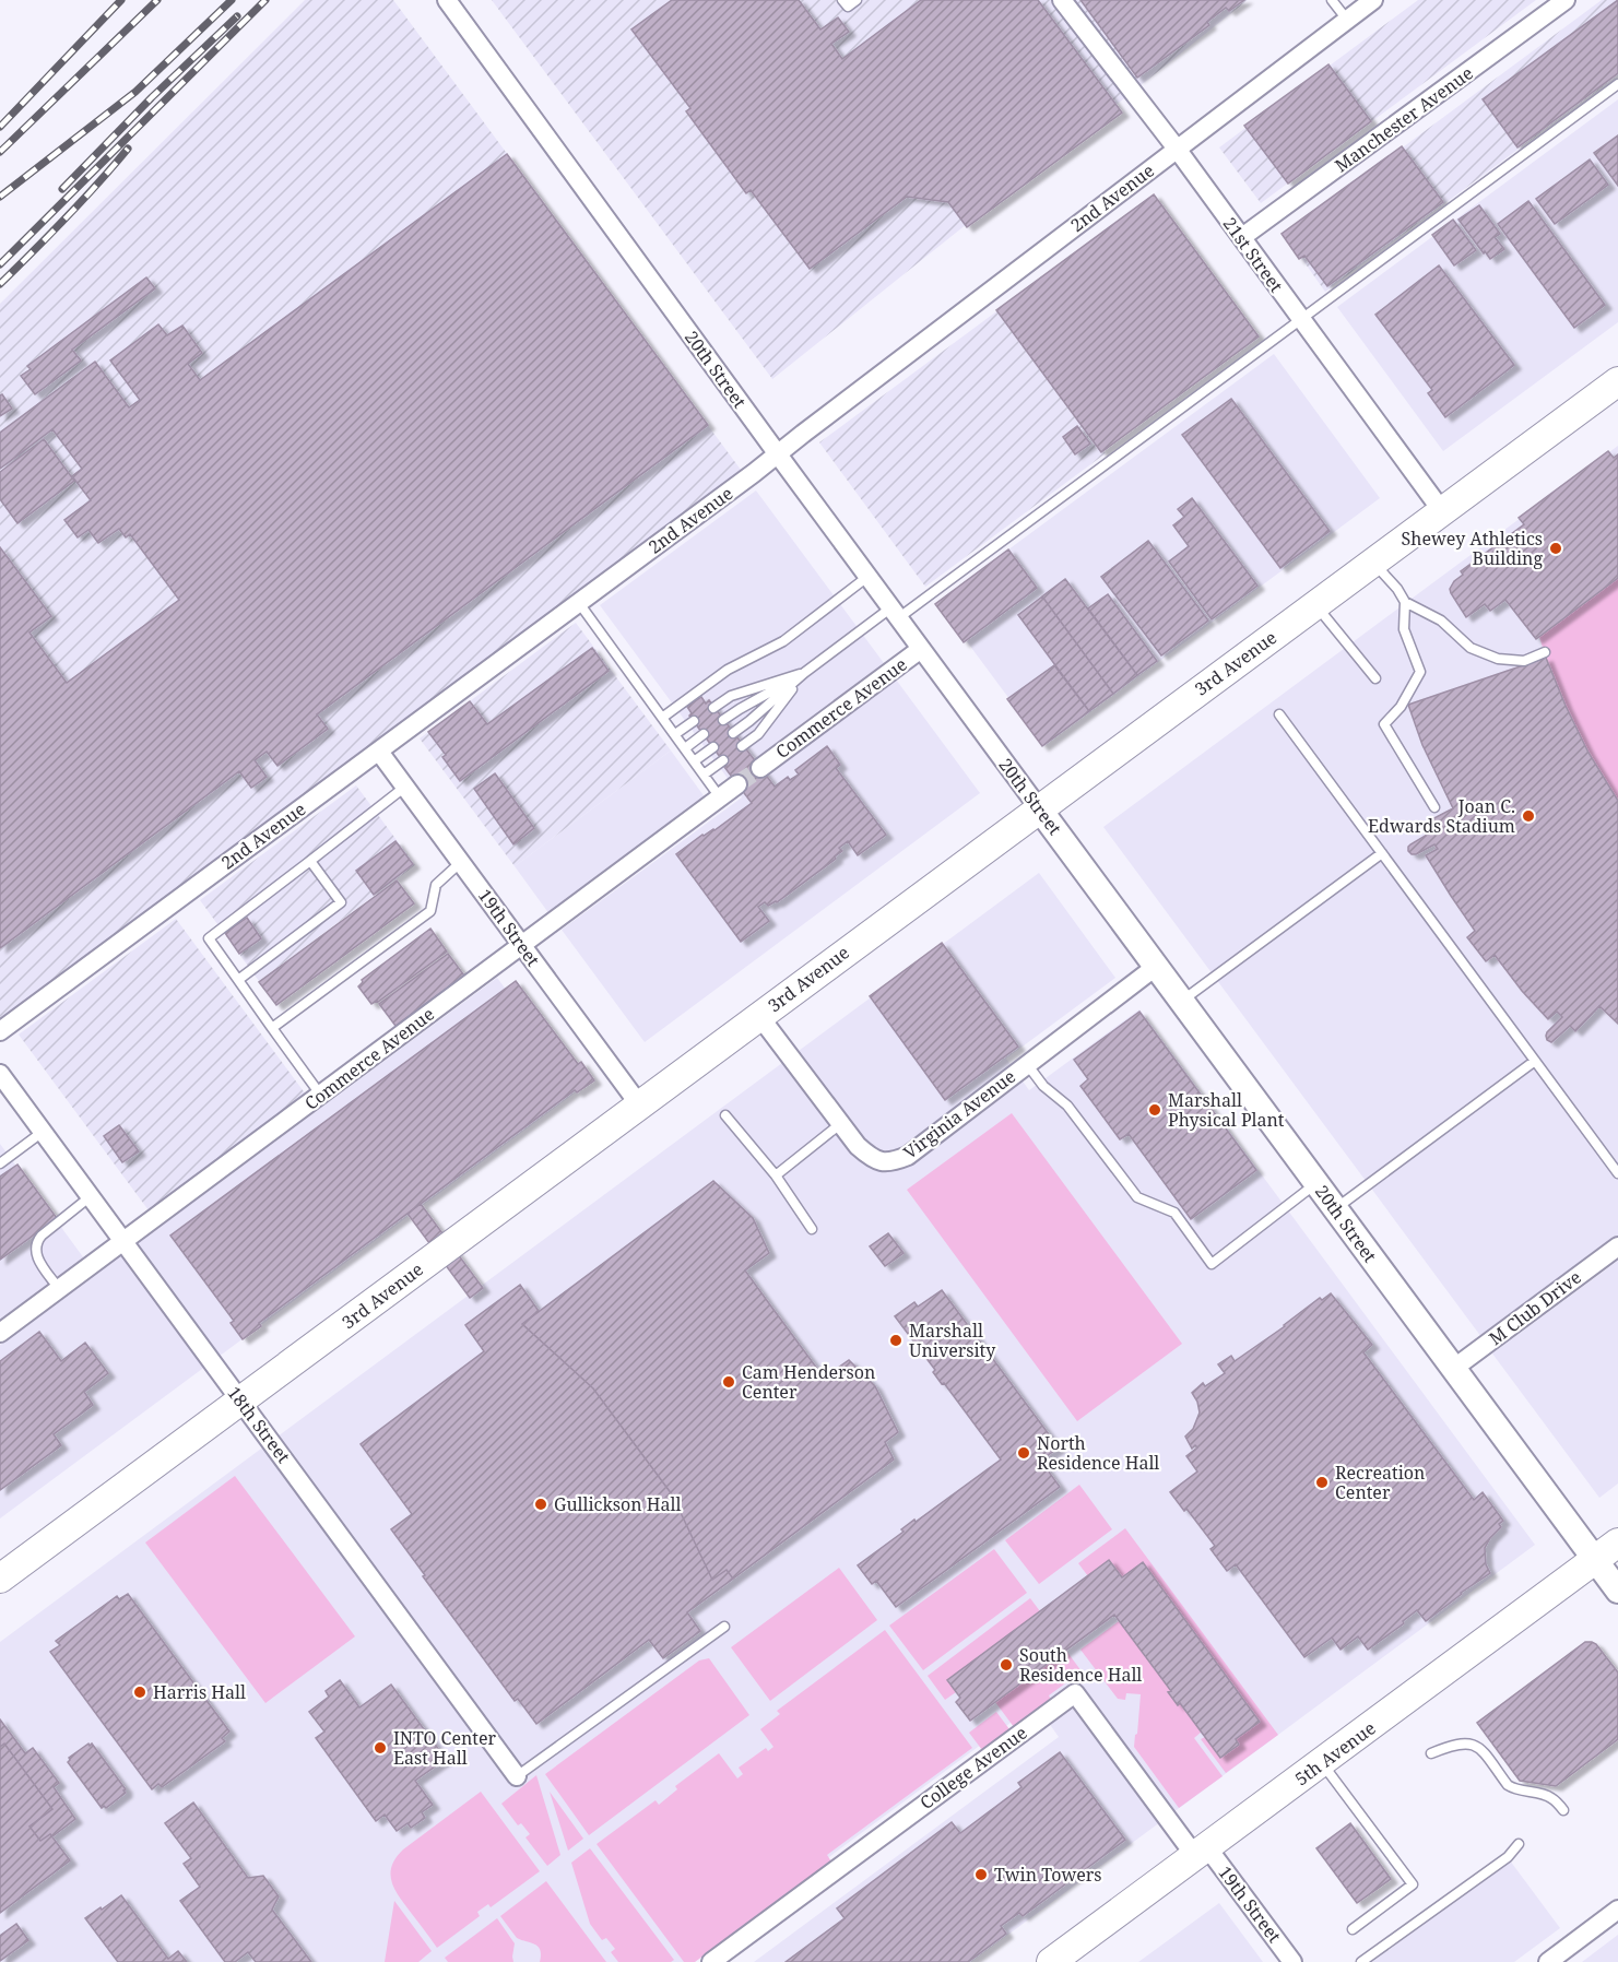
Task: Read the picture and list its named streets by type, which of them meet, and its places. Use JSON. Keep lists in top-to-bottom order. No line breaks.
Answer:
{"streets":{"main road":["20th Street","3rd Avenue","5th Avenue"],"street":["Manchester Avenue","2nd Avenue","21st Street","Commerce Avenue","19th Street","Virginia Avenue","M Club Drive","18th Street","College Avenue"]},"crossings":[["Manchester Avenue","21st Street"],["2nd Avenue","21st Street"],["2nd Avenue","20th Street"],["2nd Avenue","19th Street"],["21st Street","3rd Avenue"],["20th Street","3rd Avenue"],["20th Street","Commerce Avenue"],["20th Street","Virginia Avenue"],["20th Street","M Club Drive"],["20th Street","5th Avenue"],["3rd Avenue","19th Street"],["3rd Avenue","Virginia Avenue"],["3rd Avenue","18th Street"],["Commerce Avenue","19th Street"],["Commerce Avenue","18th Street"],["19th Street","5th Avenue"],["19th Street","College Avenue"],["5th Avenue","College Avenue"]],"places":["Shewey Athletics Building","Joan C. Edwards Stadium","Marshall Physical Plant","Marshall University","Cam Henderson Center","North Residence Hall","Recreation Center","Gullickson Hall","South Residence Hall","Harris Hall","INTO Center East Hall","Twin Towers"]}
